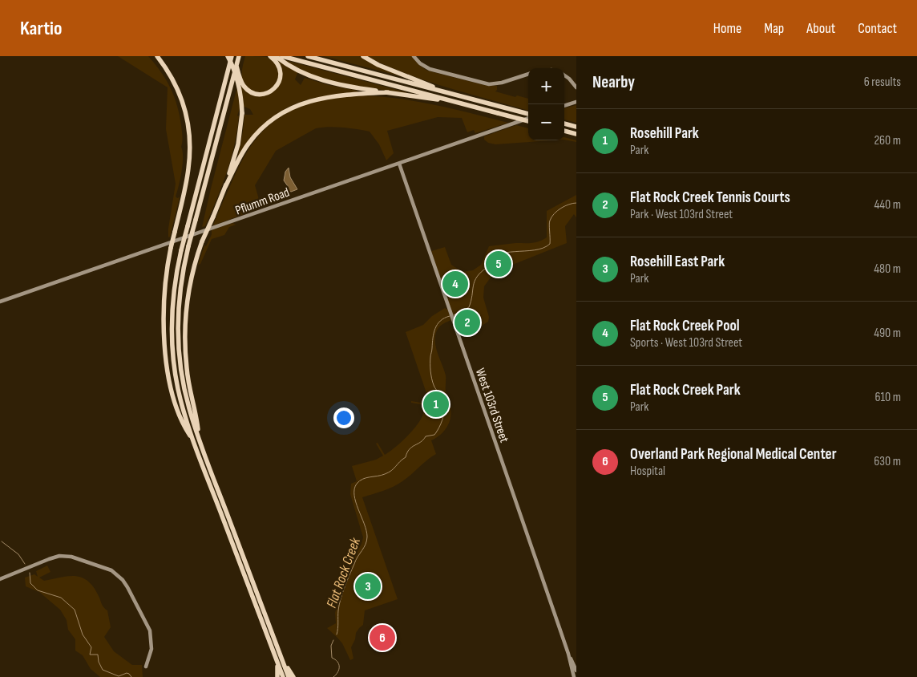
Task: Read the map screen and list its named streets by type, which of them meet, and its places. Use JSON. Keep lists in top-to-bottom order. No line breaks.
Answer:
{"streets":{"main road":["Pflumm Road","West 103rd Street"]},"crossings":[["Pflumm Road","West 103rd Street"]],"water":["Flat Rock Creek"],"page":{"header":"Kartio","nav":["Home","Map","About","Contact"],"heading":["Nearby","6 results"],"map_buttons":["+","−"],"list":[{"mark":"1","name":"Rosehill Park","note":"Park","value":"260 m"},{"mark":"2","name":"Flat Rock Creek Tennis Courts","note":"Park · West 103rd Street","value":"440 m"},{"mark":"3","name":"Rosehill East Park","note":"Park","value":"480 m"},{"mark":"4","name":"Flat Rock Creek Pool","note":"Sports · West 103rd Street","value":"490 m"},{"mark":"5","name":"Flat Rock Creek Park","note":"Park","value":"610 m"},{"mark":"6","name":"Overland Park Regional Medical Center","note":"Hospital","value":"630 m"}],"pins":["5","4","2","1","3","6"]}}
